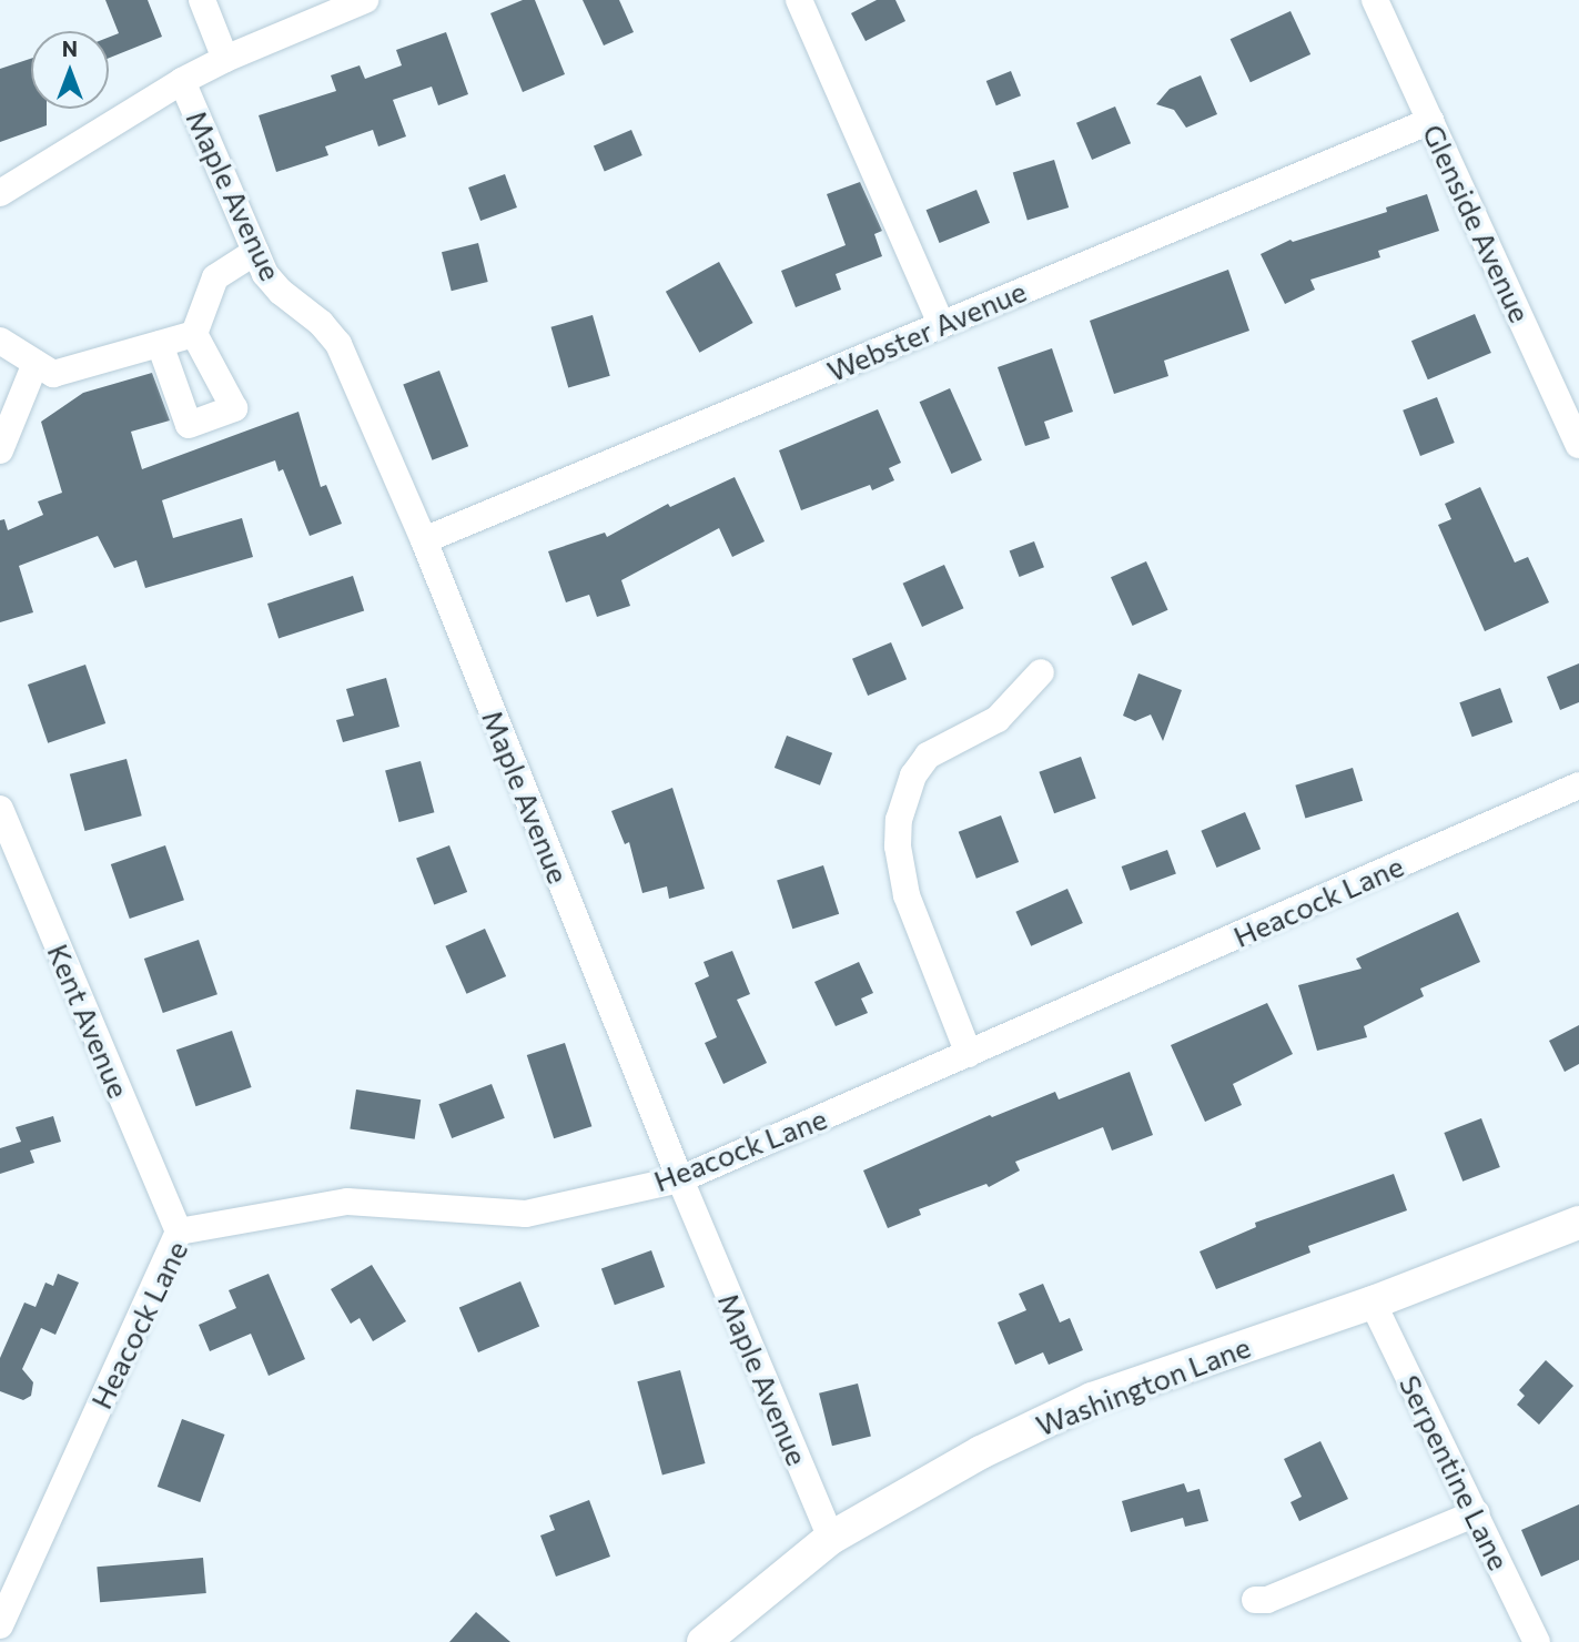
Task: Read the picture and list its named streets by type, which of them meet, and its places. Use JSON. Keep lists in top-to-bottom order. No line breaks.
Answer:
{"streets":{"main road":["Washington Lane"],"street":["Maple Avenue","Glenside Avenue","Webster Avenue","Heacock Lane","Kent Avenue","Serpentine Lane"]},"crossings":[["Maple Avenue","Webster Avenue"],["Maple Avenue","Heacock Lane"],["Maple Avenue","Washington Lane"],["Glenside Avenue","Webster Avenue"],["Heacock Lane","Kent Avenue"],["Washington Lane","Serpentine Lane"]],"north":"top"}
